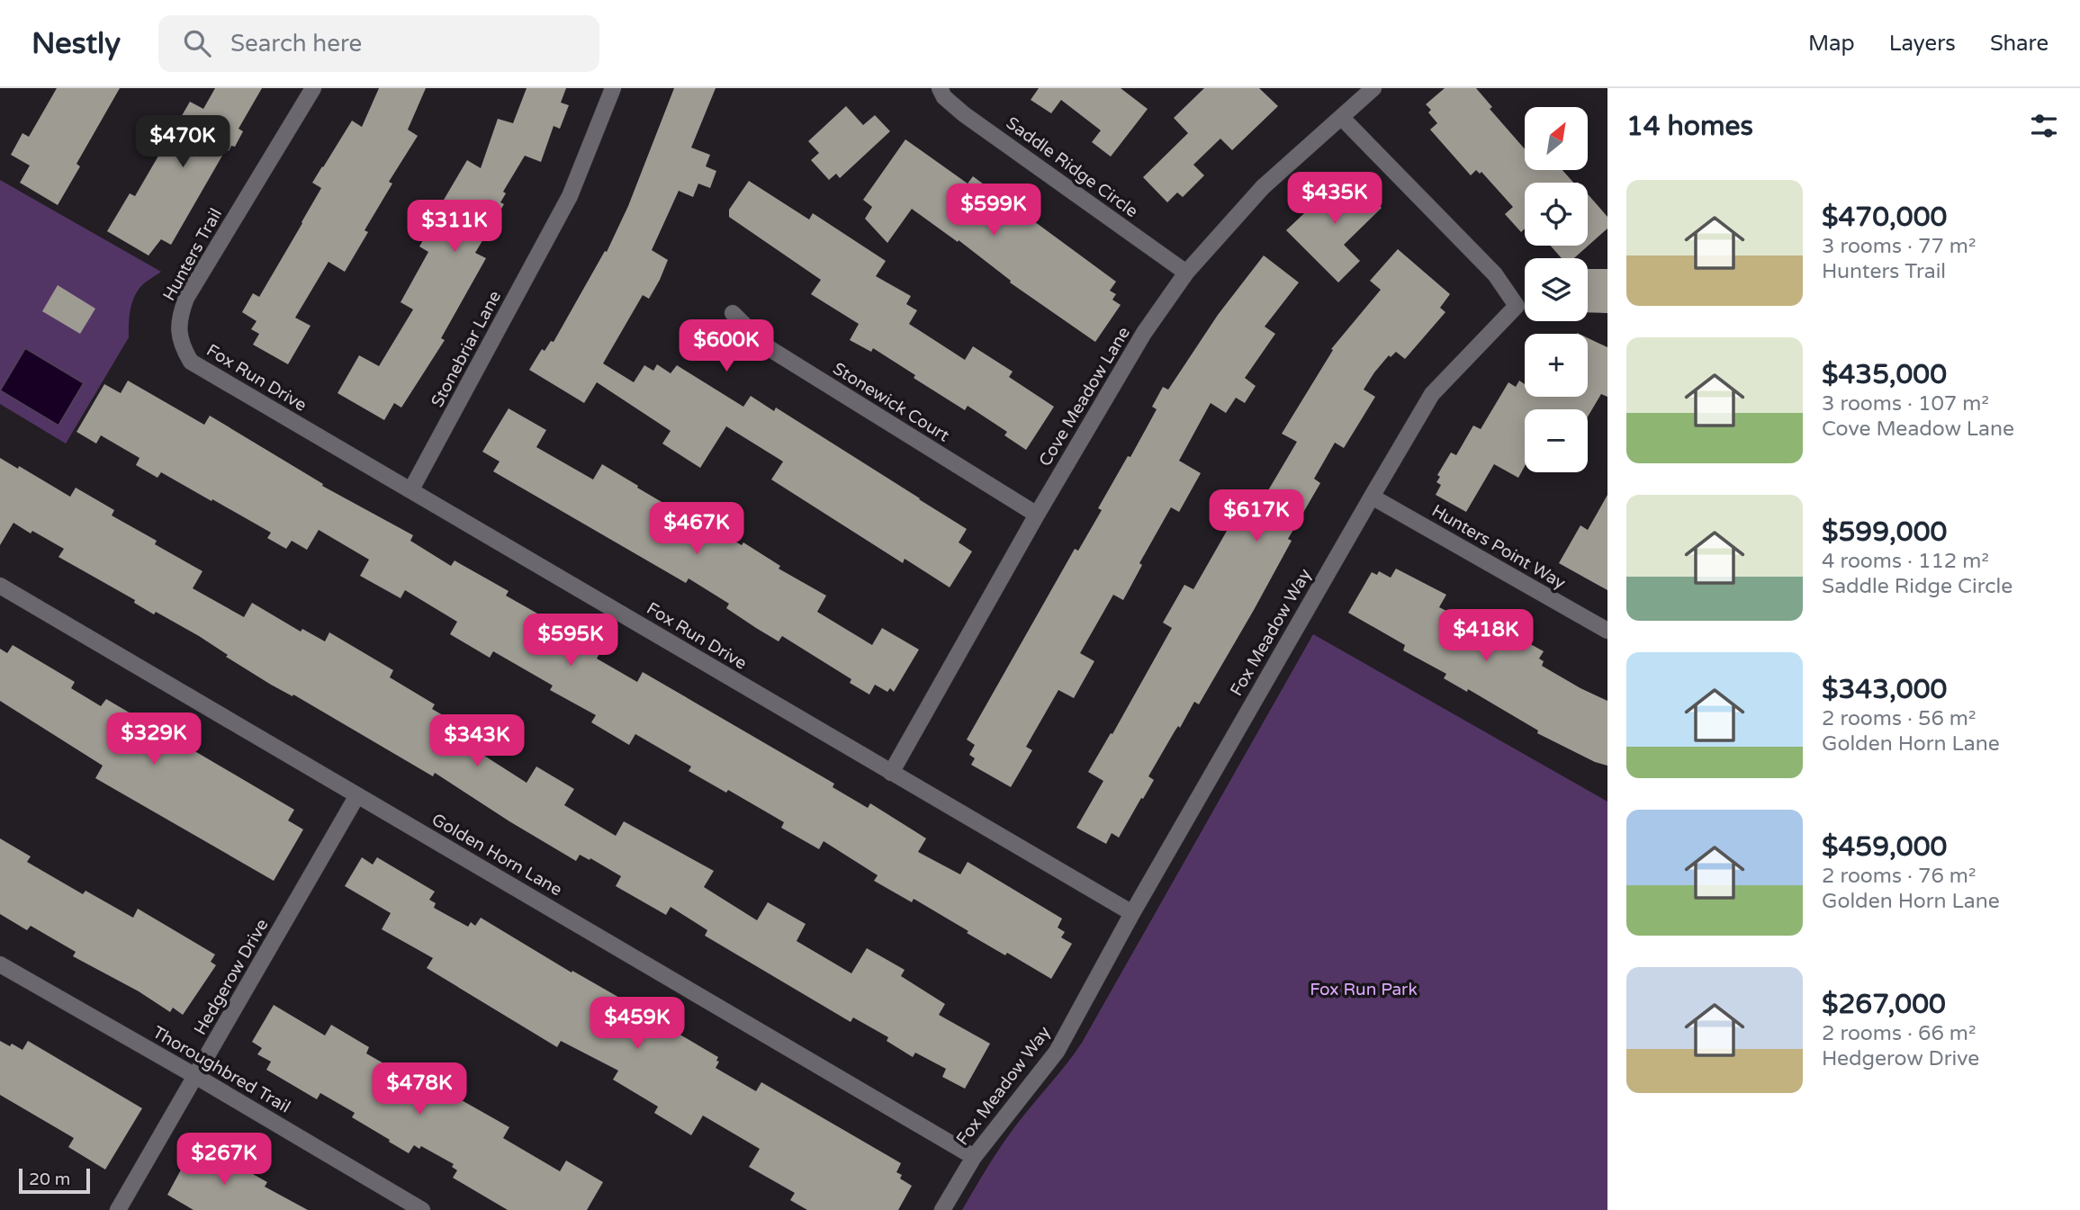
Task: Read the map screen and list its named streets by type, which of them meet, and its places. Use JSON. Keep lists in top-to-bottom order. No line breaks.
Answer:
{"streets":{"street":["Saddle Ridge Circle","Hunters Trail","Stonebriar Lane","Fox Run Drive","Cove Meadow Lane","Stonewick Court","Hunters Point Way","Fox Meadow Way","Golden Horn Lane","Hedgerow Drive","Thoroughbred Trail"]},"crossings":[["Saddle Ridge Circle","Cove Meadow Lane"],["Hunters Trail","Fox Run Drive"],["Stonebriar Lane","Fox Run Drive"],["Fox Run Drive","Cove Meadow Lane"],["Fox Run Drive","Fox Meadow Way"],["Cove Meadow Lane","Stonewick Court"],["Cove Meadow Lane","Fox Meadow Way"],["Hunters Point Way","Fox Meadow Way"],["Fox Meadow Way","Golden Horn Lane"],["Golden Horn Lane","Hedgerow Drive"],["Hedgerow Drive","Thoroughbred Trail"]],"parks":["Fox Run Park"],"scale_bar":"20 m","north":"top right","page":{"header":"Nestly","search":"Search here","nav":["Map","Layers","Share"],"heading":"14 homes","map_buttons":["+","−"],"price":["$470K","$435K","$599K","$311K","$600K","$617K","$467K","$418K","$595K","$329K","$343K","$459K","$478K","$267K"],"list":[{"name":"$470,000","note":"3 rooms · 77 m² · Hunters Trail"},{"name":"$435,000","note":"3 rooms · 107 m² · Cove Meadow Lane"},{"name":"$599,000","note":"4 rooms · 112 m² · Saddle Ridge Circle"},{"name":"$343,000","note":"2 rooms · 56 m² · Golden Horn Lane"},{"name":"$459,000","note":"2 rooms · 76 m² · Golden Horn Lane"},{"name":"$267,000","note":"2 rooms · 66 m² · Hedgerow Drive"}],"scale":"20 m"}}
